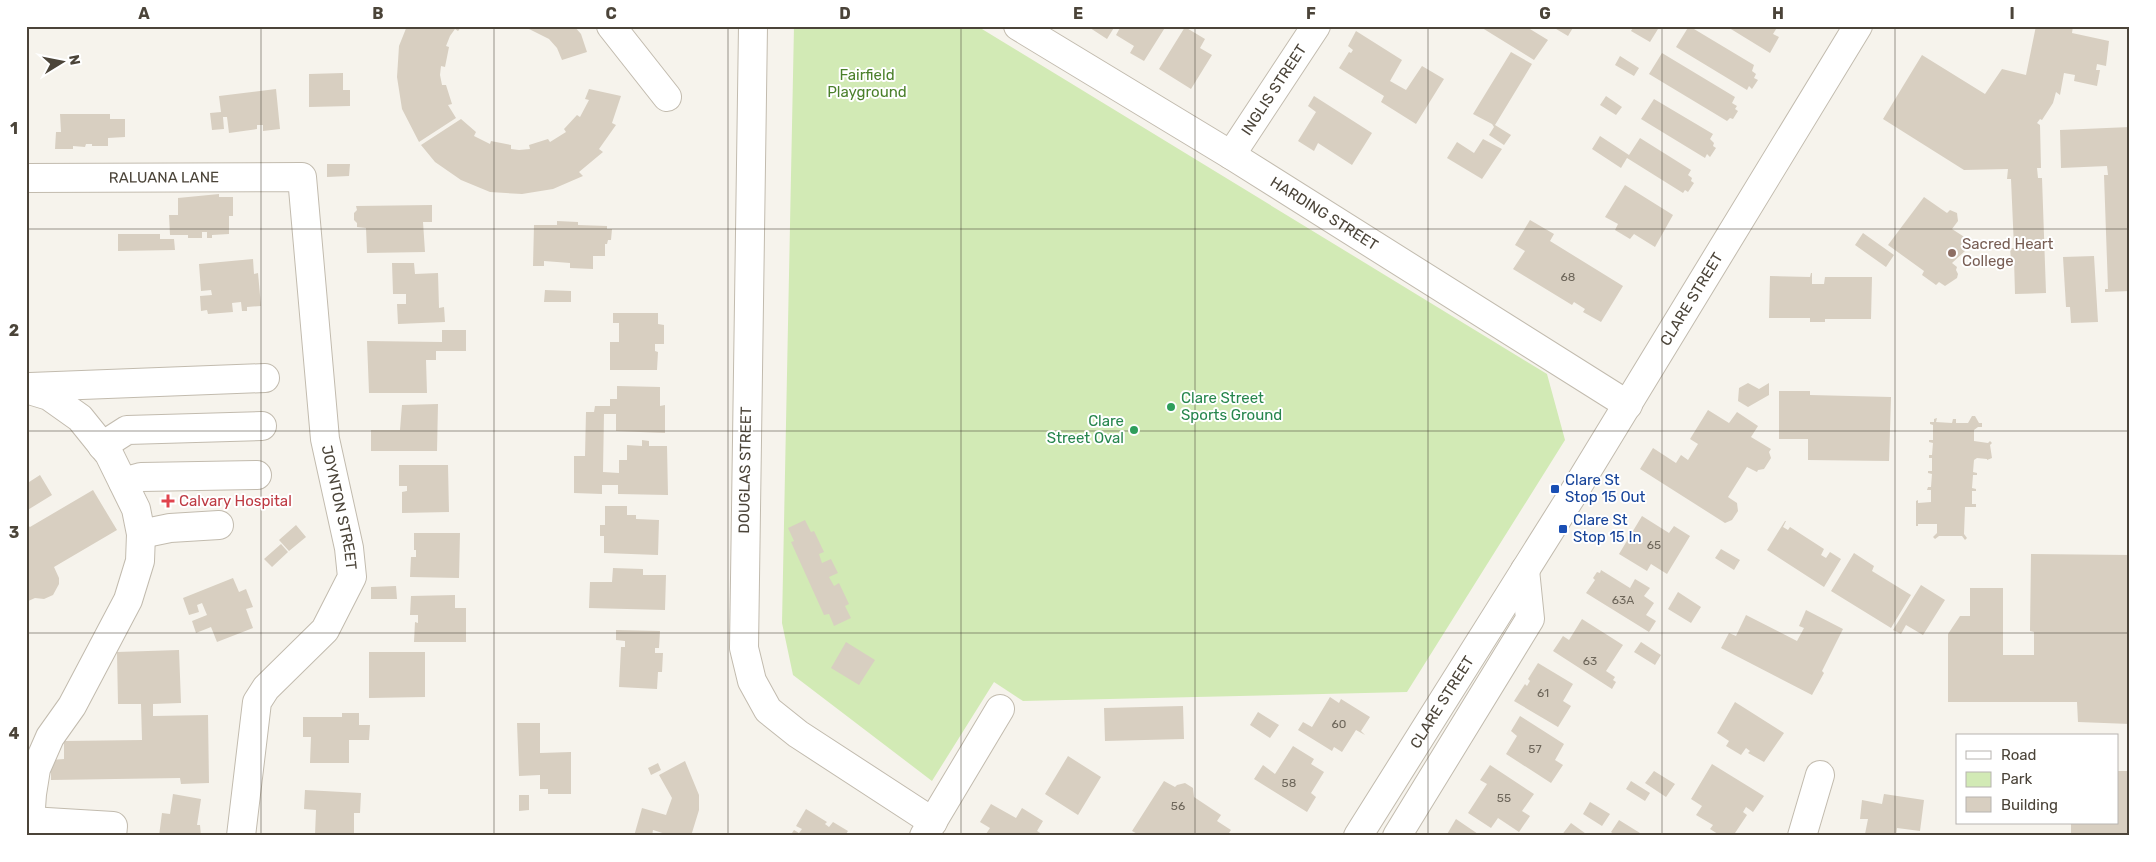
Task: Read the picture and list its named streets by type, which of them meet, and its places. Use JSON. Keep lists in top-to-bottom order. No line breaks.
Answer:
{"streets":{"street":["INGLIS STREET","RALUANA LANE","HARDING STREET","CLARE STREET","DOUGLAS STREET","JOYNTON STREET"]},"crossings":[["INGLIS STREET","HARDING STREET"],["RALUANA LANE","JOYNTON STREET"],["HARDING STREET","CLARE STREET"]],"parks":["Fairfield Playground"],"places":{"other":["Sacred Heart College","Clare Street Sports Ground","Clare Street Oval"],"transit":["Clare St Stop 15 Out","Clare St Stop 15 In"],"health":["Calvary Hospital"]},"house_numbers":["68","65","63A","63","61","60","57","58","55","56"],"legend":["Road","Park","Building"],"north":"right","grid":{"columns":["A","B","C","D","E","F","G","H","I"],"rows":["1","2","3","4"]}}
